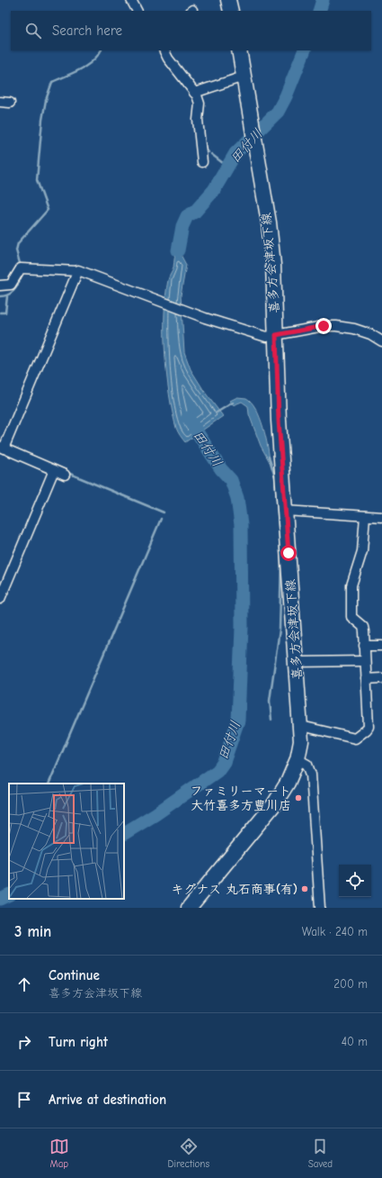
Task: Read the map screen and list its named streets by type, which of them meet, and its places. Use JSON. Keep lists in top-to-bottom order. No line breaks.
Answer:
{"streets":{"main road":["喜多方会津坂下線"]},"water":["田付川"],"places":["ファミリーマート 大竹喜多方豊川店","キグナス 丸石商事(有)"],"page":{"search":"Search here","heading":["3 min","Walk · 240 m"],"list":[["Continue","喜多方会津坂下線","200 m"],["Turn right","40 m"],"Arrive at destination"],"nav":["Map","Directions","Saved"]}}
